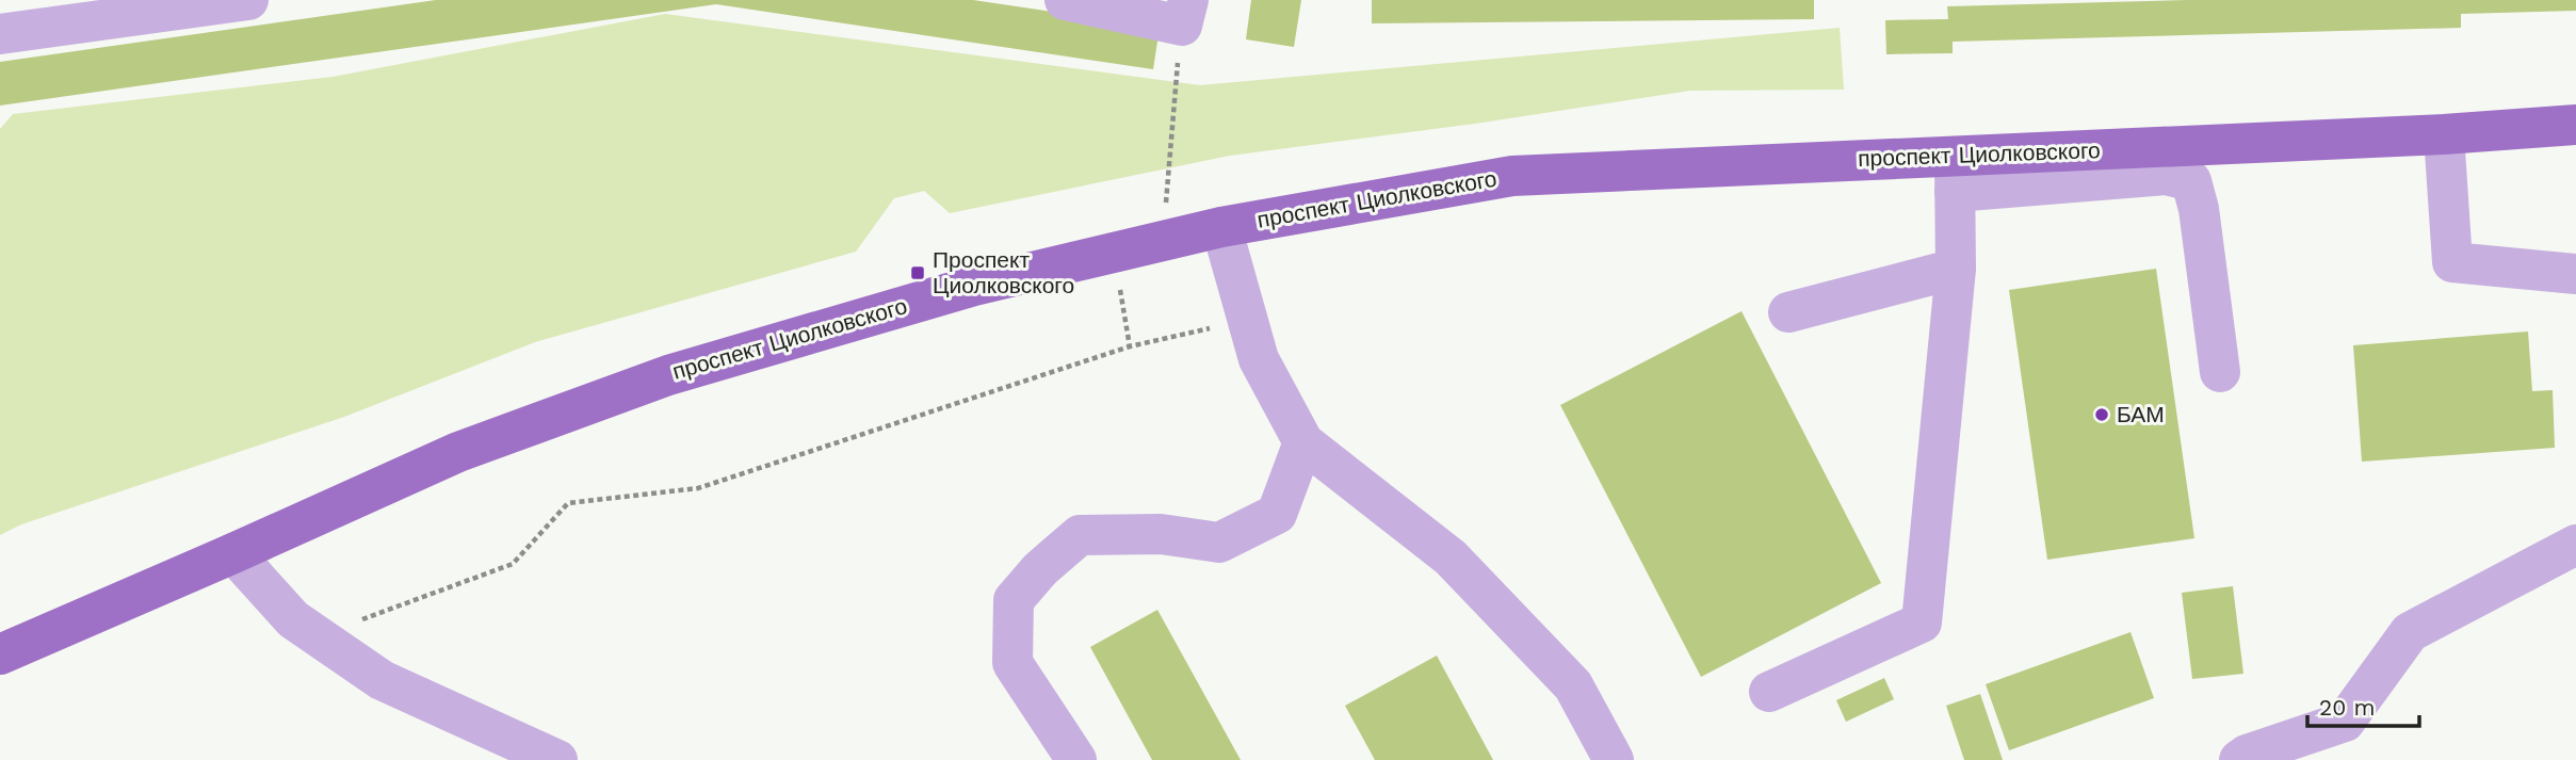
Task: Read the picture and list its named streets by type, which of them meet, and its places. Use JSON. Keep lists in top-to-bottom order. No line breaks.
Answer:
{"streets":{"main road":["проспект Циолковского"]},"places":{"transit":["Проспект Циолковского"],"other":["БАМ"]},"scale_bar":"20 m"}
